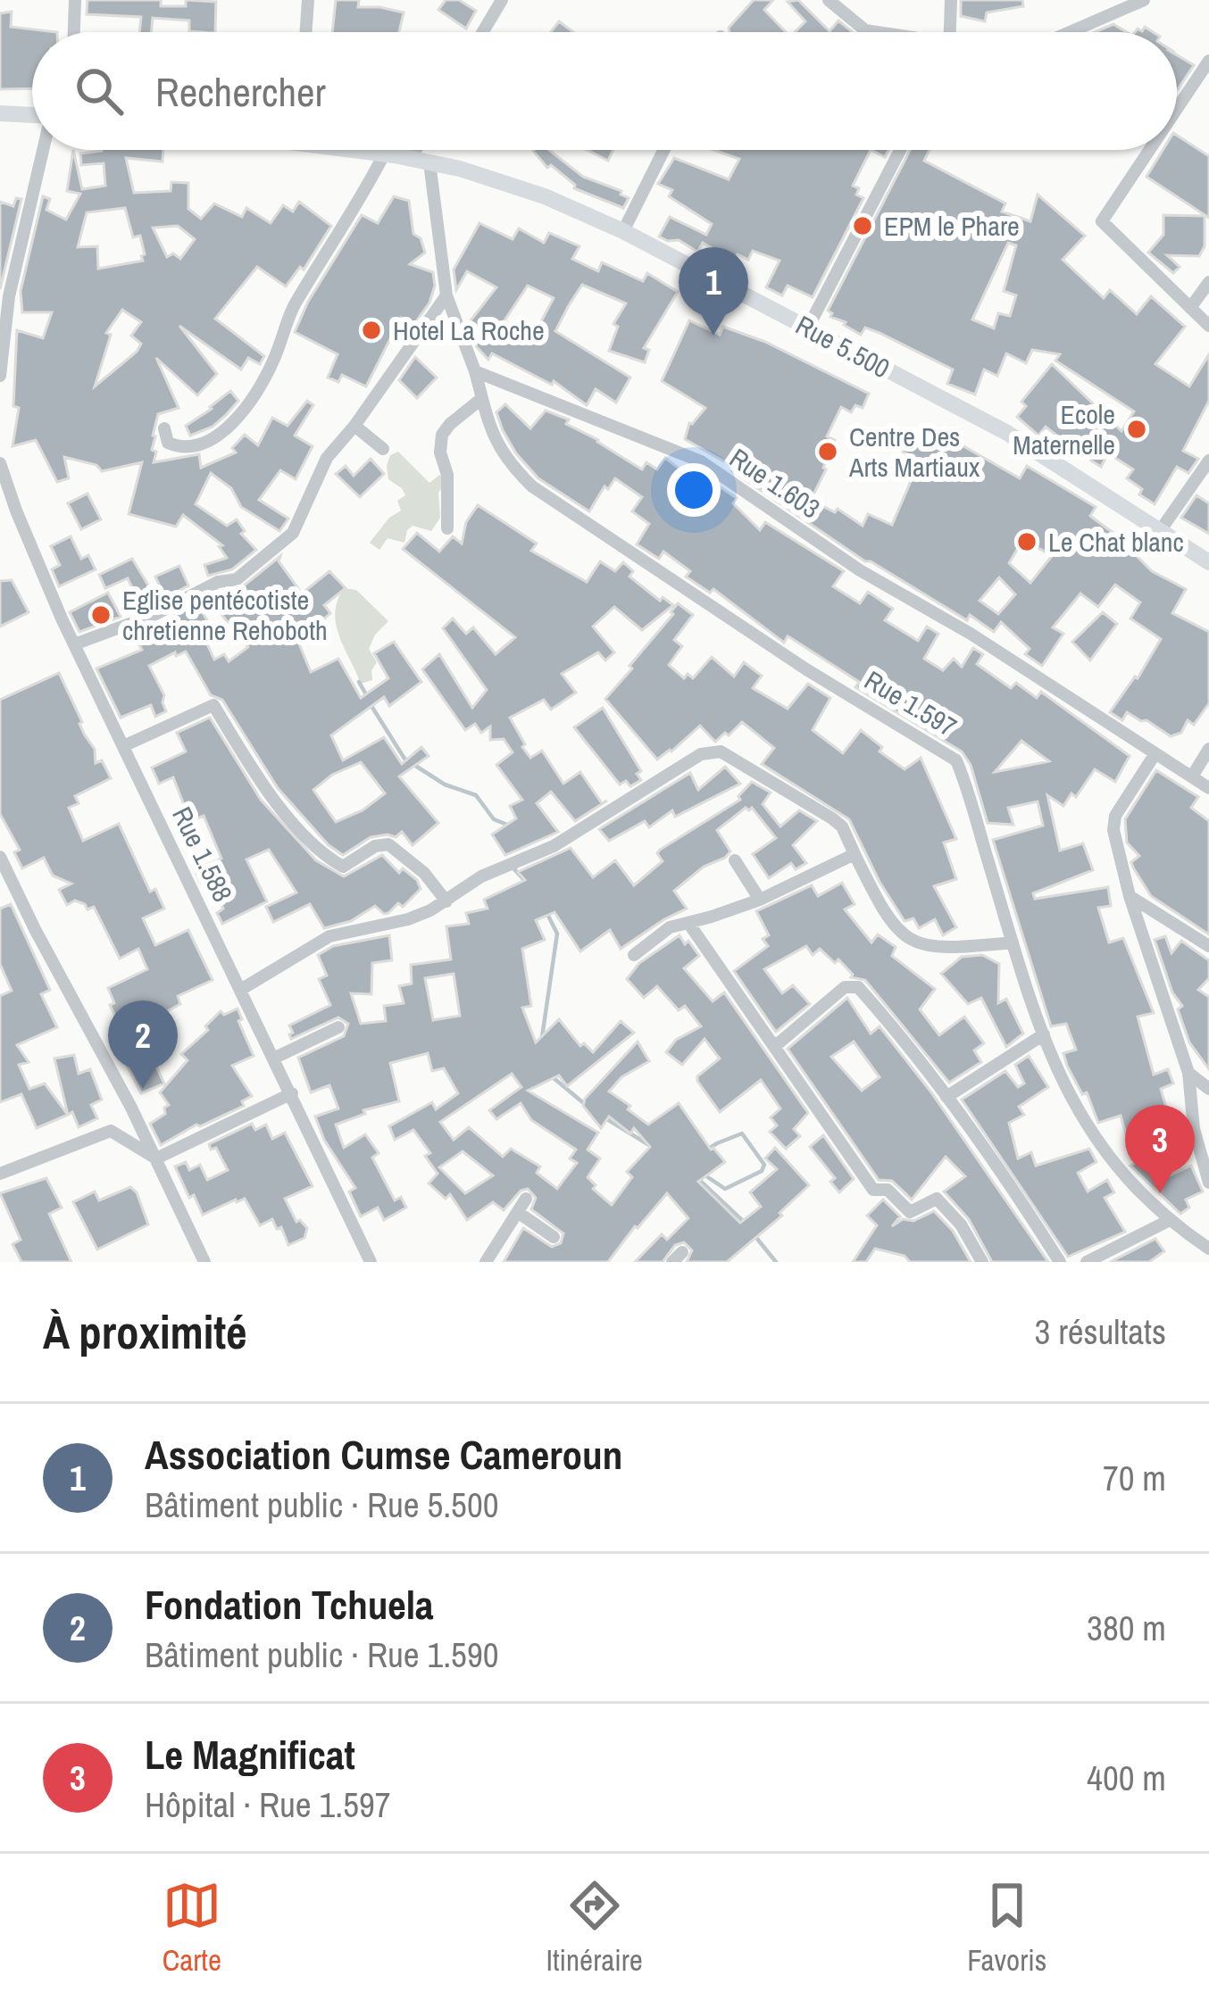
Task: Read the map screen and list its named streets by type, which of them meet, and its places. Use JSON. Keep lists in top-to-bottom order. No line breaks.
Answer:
{"streets":{"main road":["Rue 5.500"],"street":["Rue 1.603","Rue 1.597","Rue 1.588"]},"crossings":[["Rue 1.603","Rue 1.597"]],"places":["EPM le Phare","Hotel La Roche","Ecole Maternelle","Centre Des Arts Martiaux","Le Chat blanc","Eglise pentécotiste chretienne Rehoboth"],"page":{"search":"Rechercher","pins":["1","2","3"],"heading":["À proximité","3 résultats"],"list":[{"mark":"1","name":"Association Cumse Cameroun","note":"Bâtiment public · Rue 5.500","value":"70 m"},{"mark":"2","name":"Fondation Tchuela","note":"Bâtiment public · Rue 1.590","value":"380 m"},{"mark":"3","name":"Le Magnificat","note":"Hôpital · Rue 1.597","value":"400 m"}],"nav":["Carte","Itinéraire","Favoris"]}}
